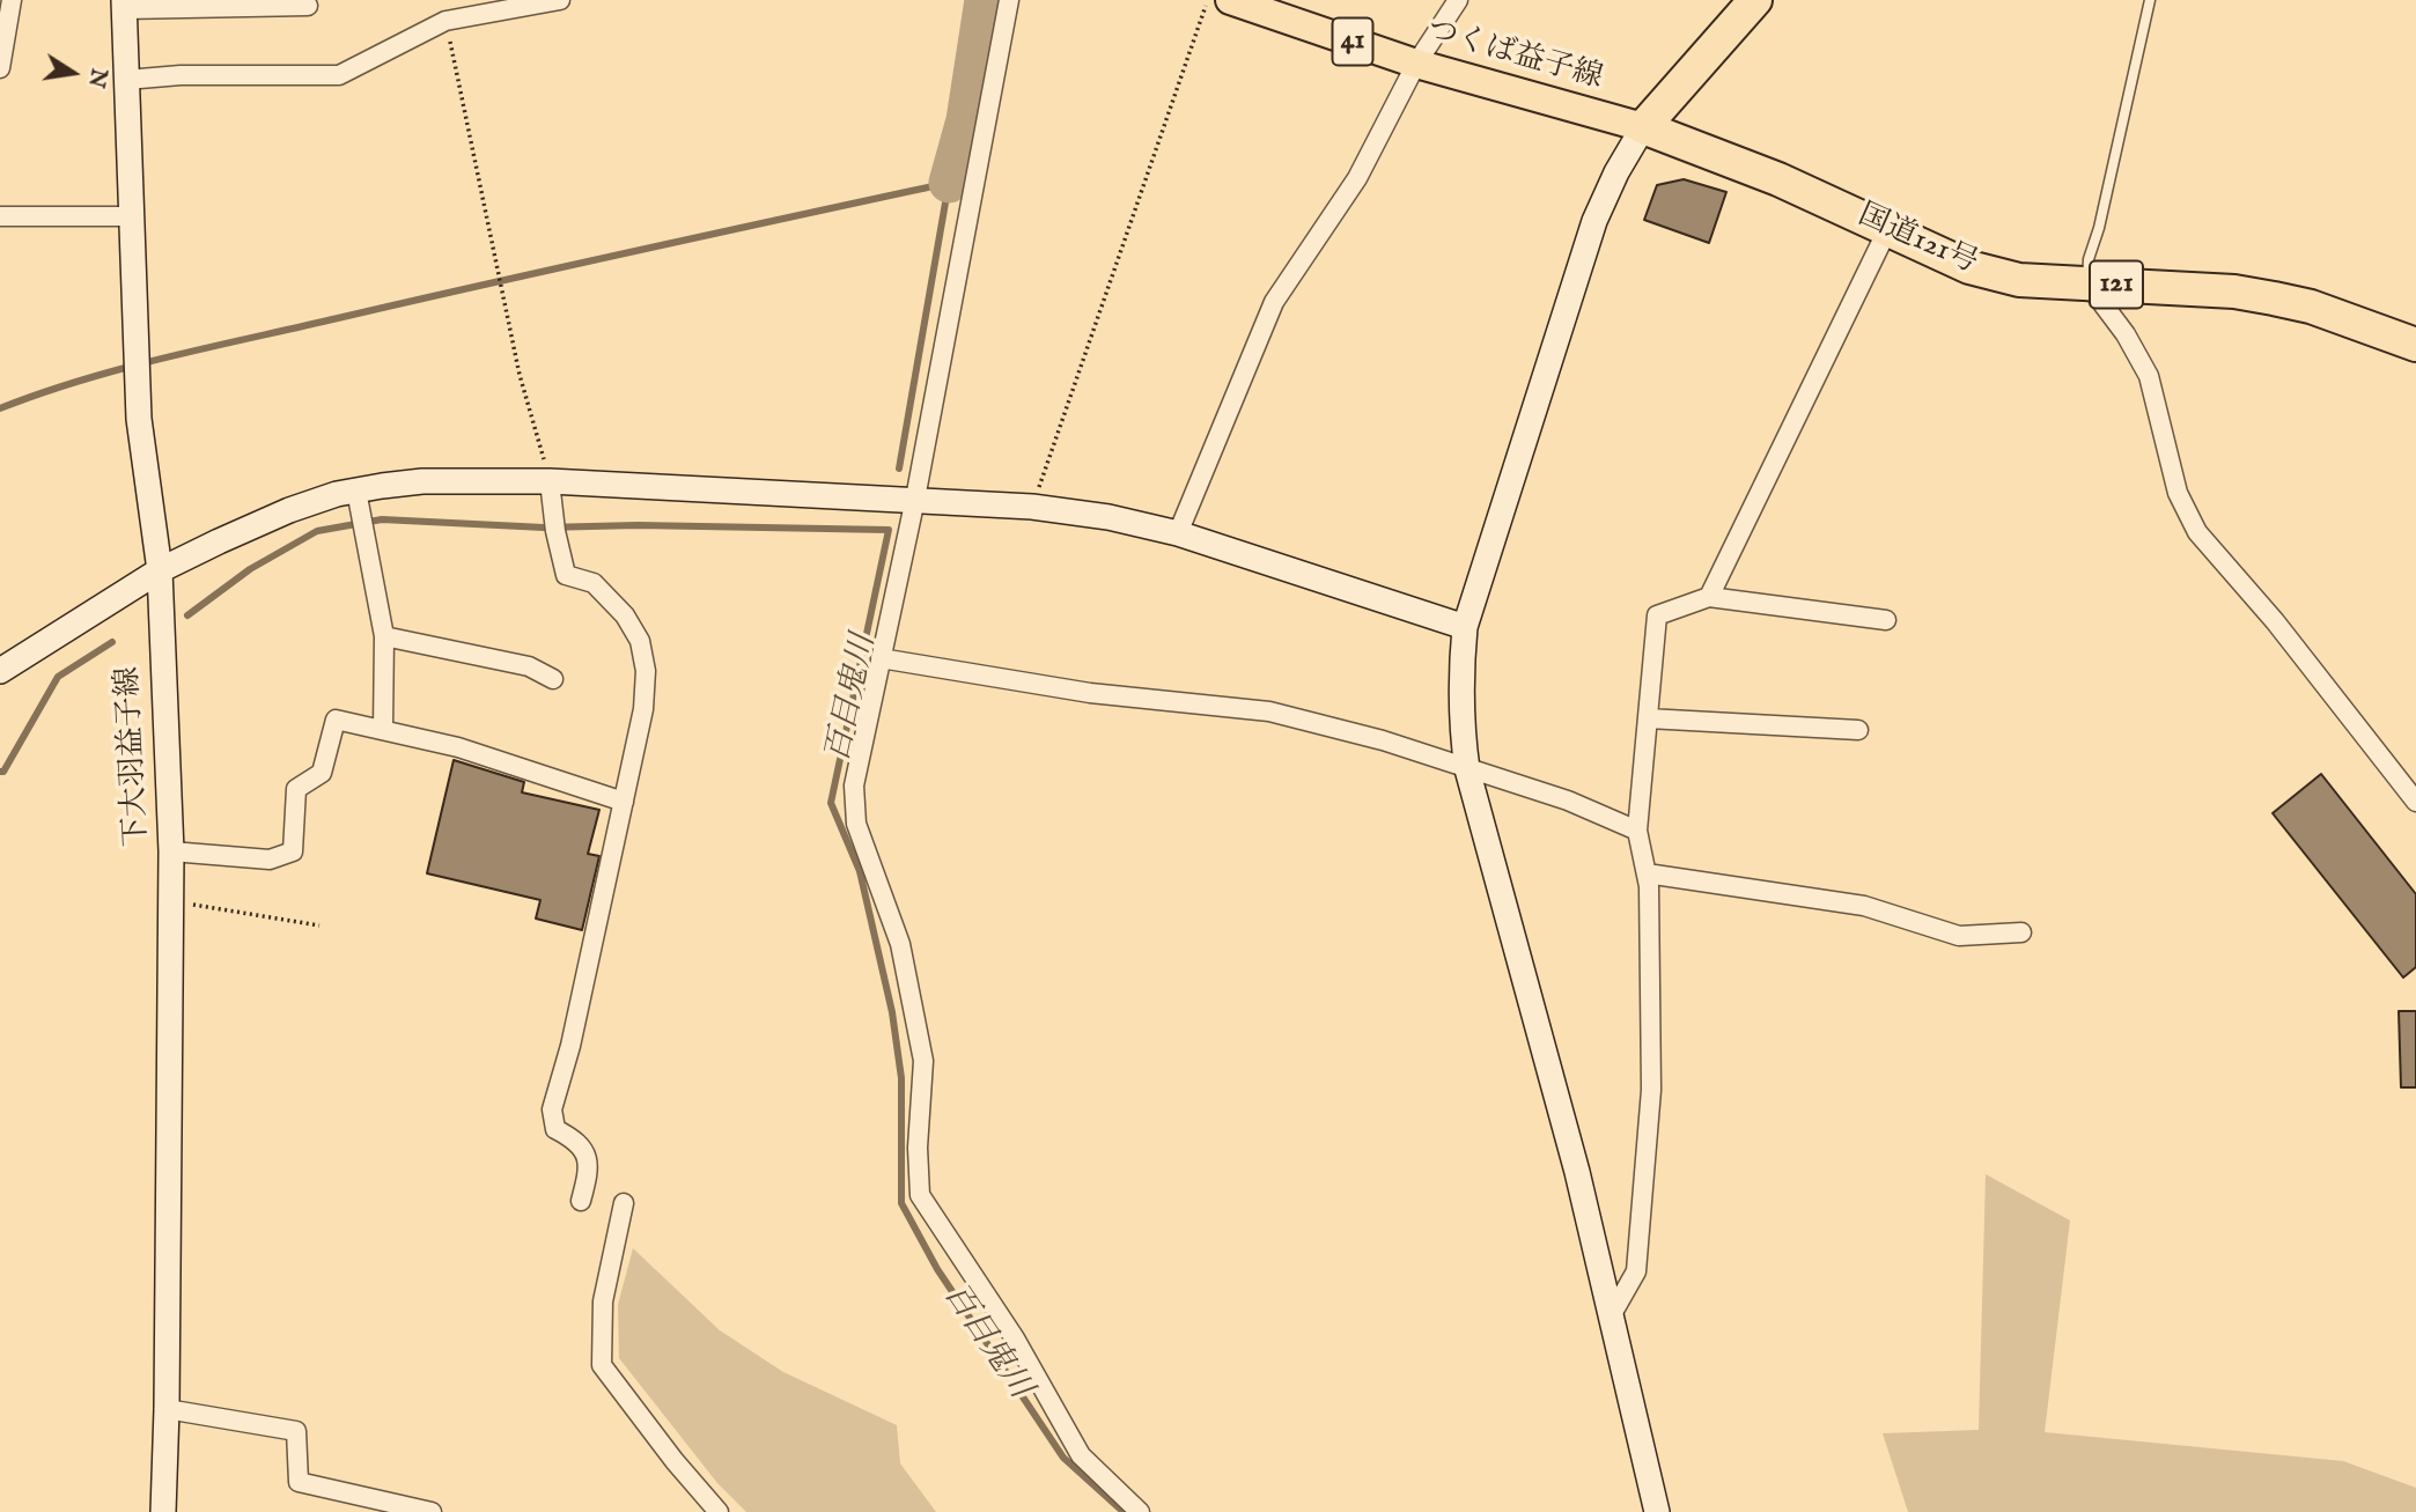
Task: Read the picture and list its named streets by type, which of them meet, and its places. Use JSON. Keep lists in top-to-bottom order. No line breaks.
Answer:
{"streets":{"highway":["国道121号","121"],"main road":["41","つくば益子線"],"street":["下大羽益子線"]},"crossings":[["つくば益子線","国道121号"]],"water":["百目鬼川"],"north":"right"}
